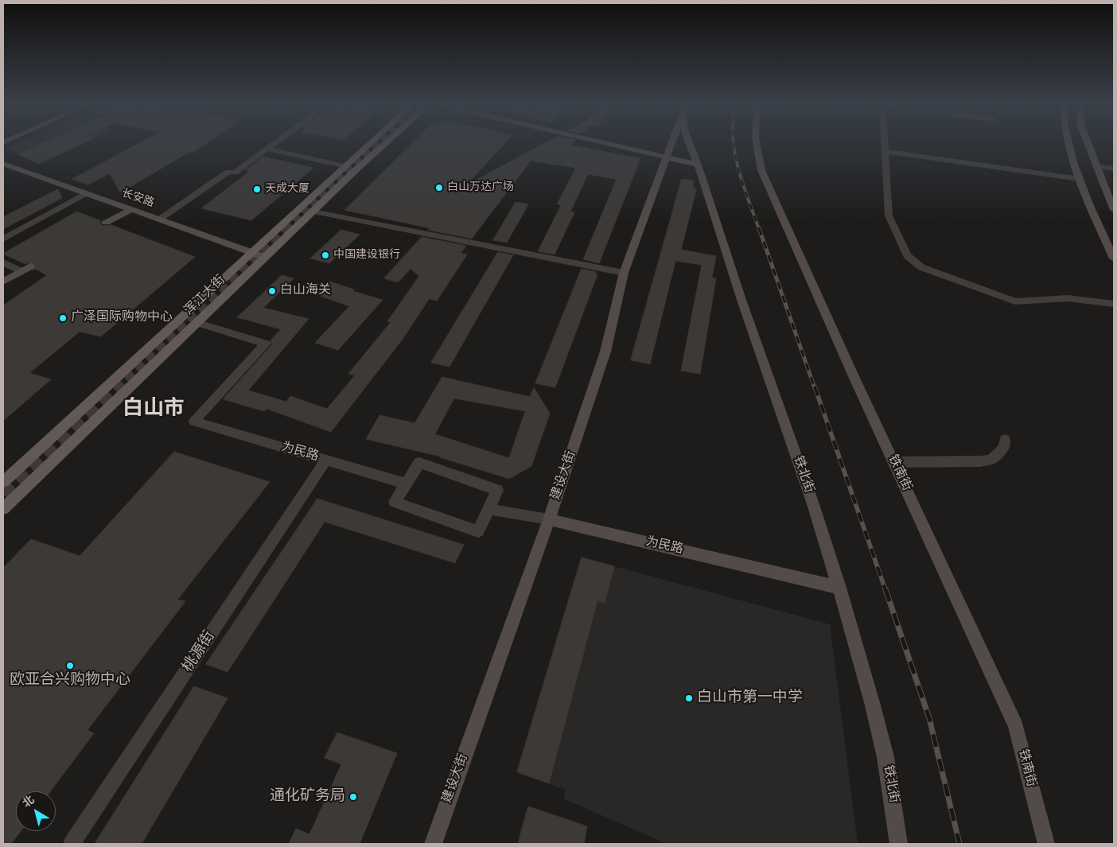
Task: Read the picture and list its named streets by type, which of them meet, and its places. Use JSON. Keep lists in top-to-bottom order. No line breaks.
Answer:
{"streets":{"main road":["浑江大街"],"street":["长安路","为民路","铁南街","铁北街","建设大街","桃源街"]},"crossings":[["长安路","浑江大街"],["浑江大街","为民路"],["为民路","铁北街"],["为民路","建设大街"],["为民路","桃源街"]],"districts":["白山市"],"places":["白山万达广场","天成大厦","中国建设银行","白山海关","广泽国际购物中心","欧亚合兴购物中心","白山市第一中学","通化矿务局"],"north":"top left"}
